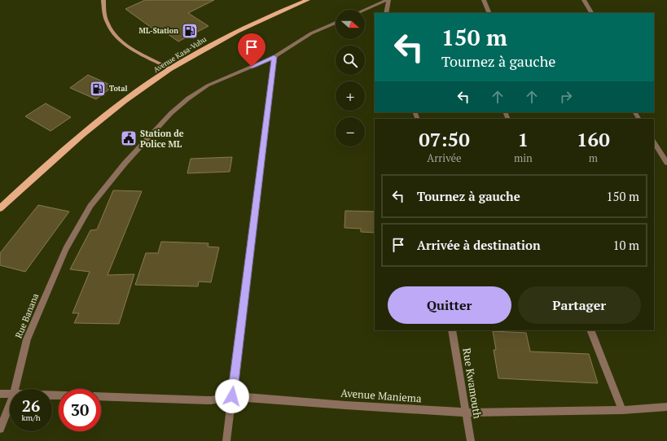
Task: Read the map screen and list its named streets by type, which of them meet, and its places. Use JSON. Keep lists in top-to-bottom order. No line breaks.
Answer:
{"streets":{"main road":["Avenue Kasa-Vubu"],"street":["Rue Banana","Rue Kwamouth","Avenue Maniema"]},"crossings":[["Rue Kwamouth","Avenue Maniema"]],"places":{"fuel station":["ML-Station","Total"],"public building":["Station de Police ML"]},"north":"right","page":{"map_buttons":["+","−"],"turn":["150 m","Tournez à gauche"],"eta":["07:50","Arrivée","1","min","160","m"],"list":[{"name":"Tournez à gauche","value":"150 m"},{"name":"Arrivée à destination","value":"10 m"}],"buttons":["Quitter","Partager"],"speed":"26 km/h","limit":"30"}}
